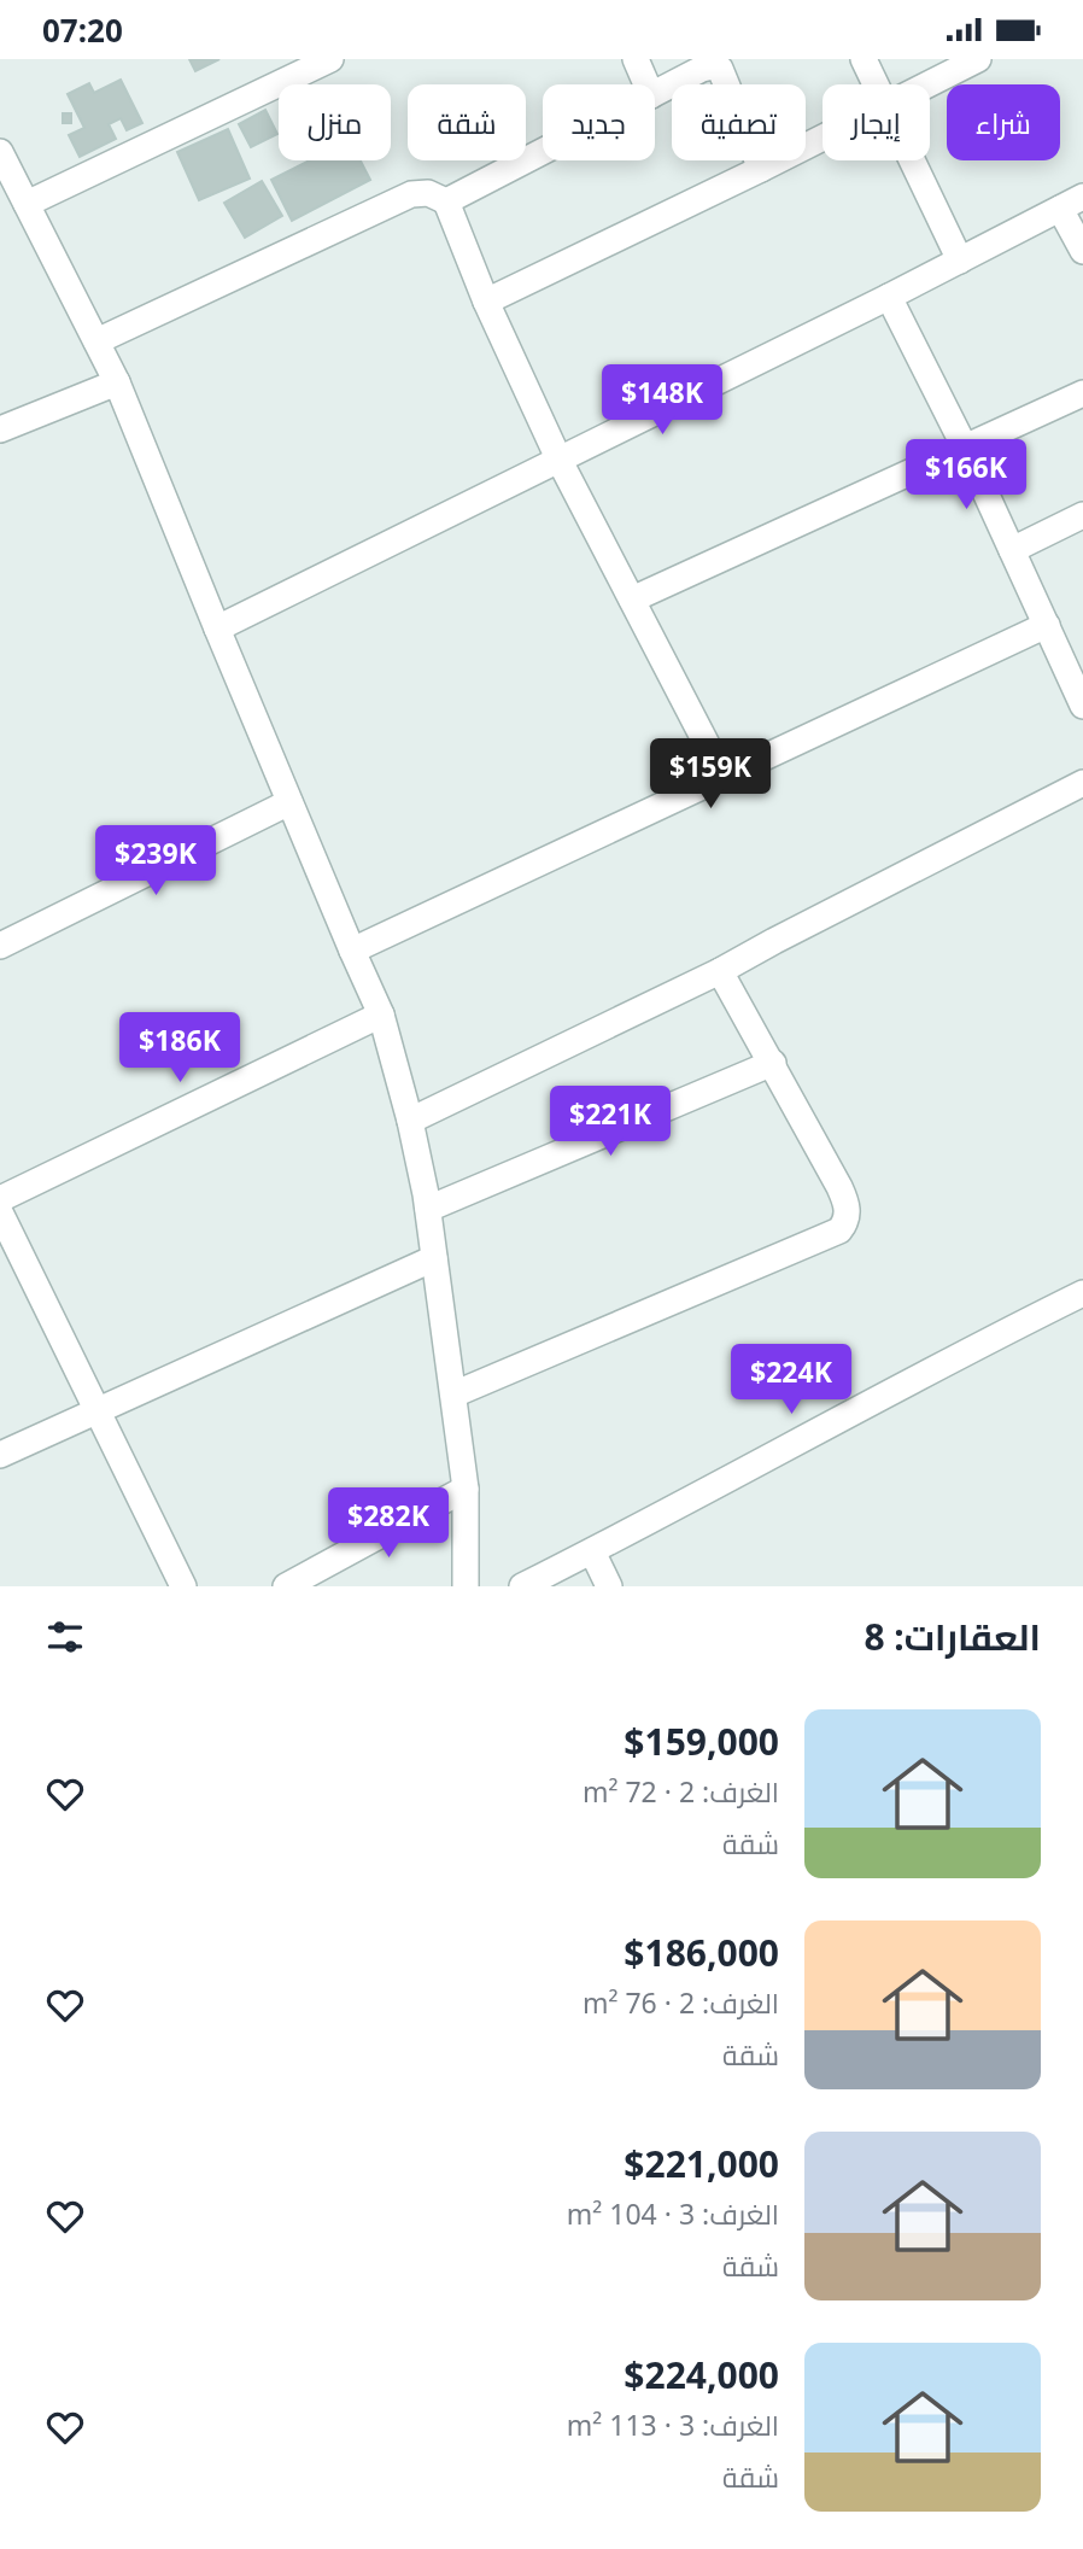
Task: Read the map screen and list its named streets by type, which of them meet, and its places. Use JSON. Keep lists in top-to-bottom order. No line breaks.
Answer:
{"page":{"status":"07:20","chip":["شراء","إيجار","تصفية","جديد","شقة","منزل"],"price":["$148K","$166K","$159K","$239K","$186K","$221K","$224K","$282K"],"heading":"العقارات: 8","list":[{"name":"$159,000","note":"الغرف: 2 · 72 m² · شقة"},{"name":"$186,000","note":"الغرف: 2 · 76 m² · شقة"},{"name":"$221,000","note":"الغرف: 3 · 104 m² · شقة"},{"name":"$224,000","note":"الغرف: 3 · 113 m² · شقة"}]}}
